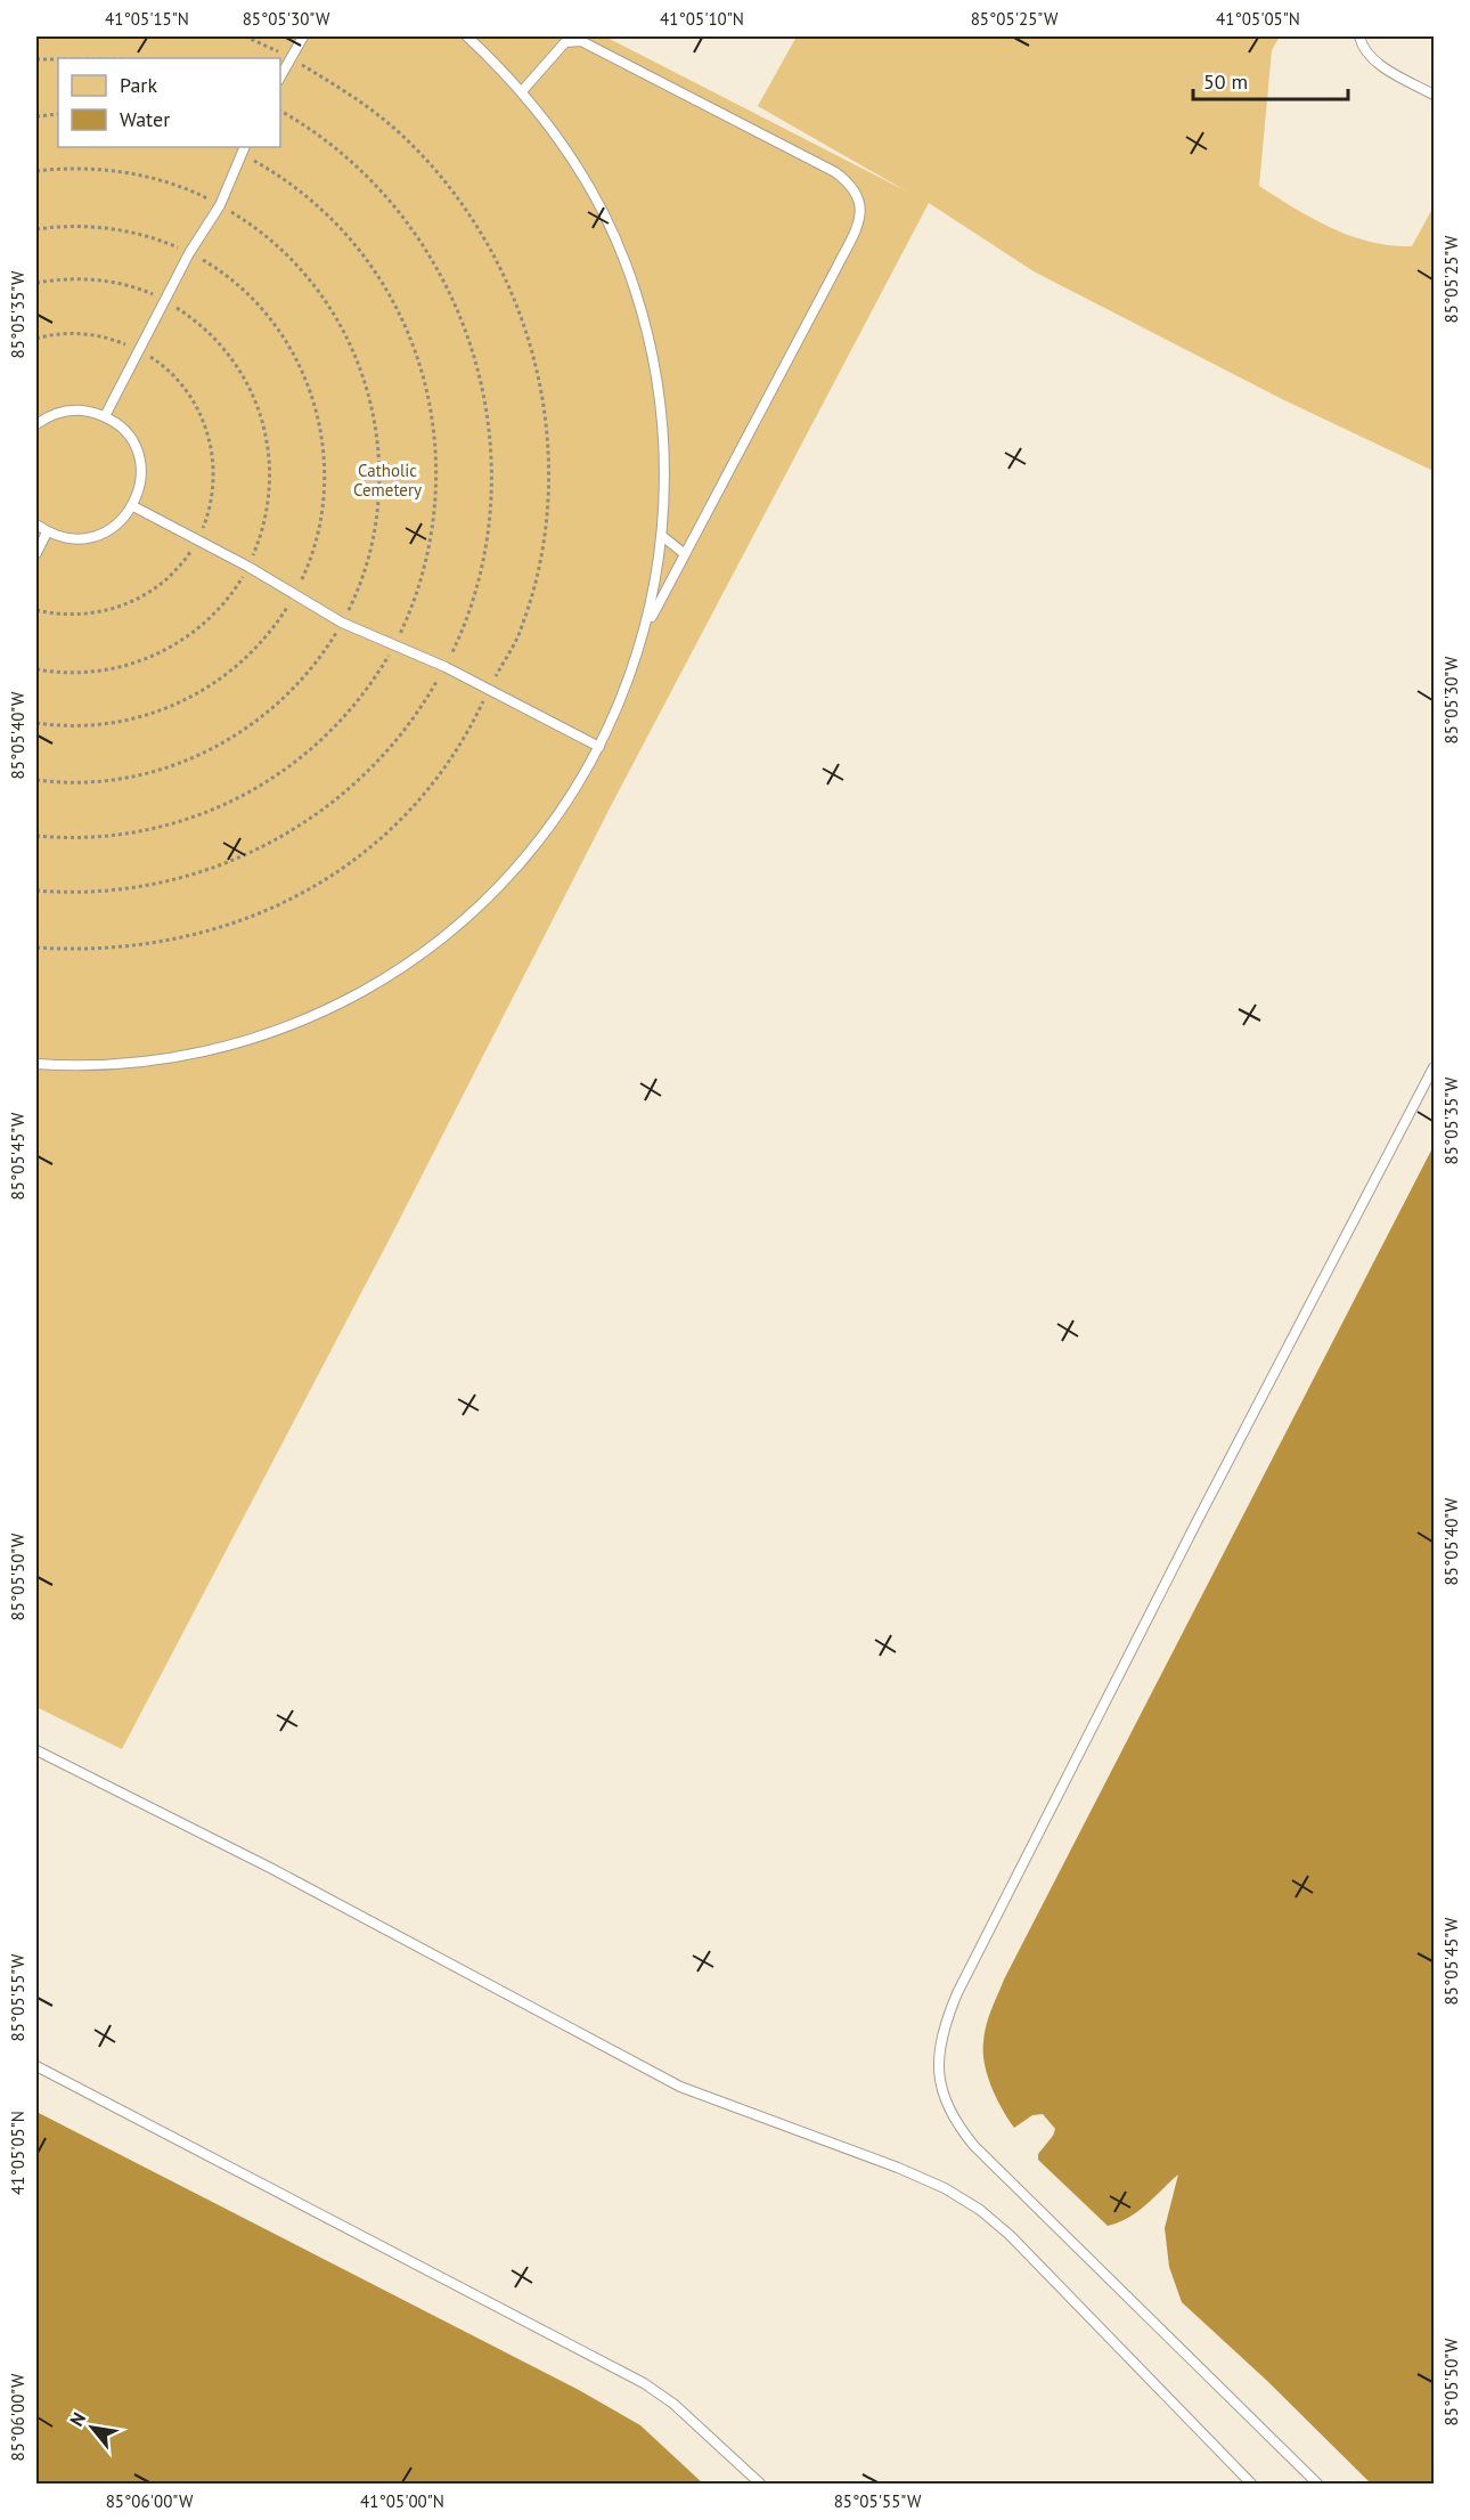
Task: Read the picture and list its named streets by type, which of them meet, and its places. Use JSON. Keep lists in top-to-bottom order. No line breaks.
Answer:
{"parks":["Catholic Cemetery"],"legend":["Park","Water"],"scale_bar":"50 m","north":"top left","coordinates":["41°05'15\"N","85°05'30\"W","41°05'10\"N","85°05'25\"W","41°05'05\"N","85°05'35\"W","85°05'40\"W","85°05'45\"W","85°05'50\"W","85°05'55\"W","85°06'00\"W","41°05'00\"N"]}
